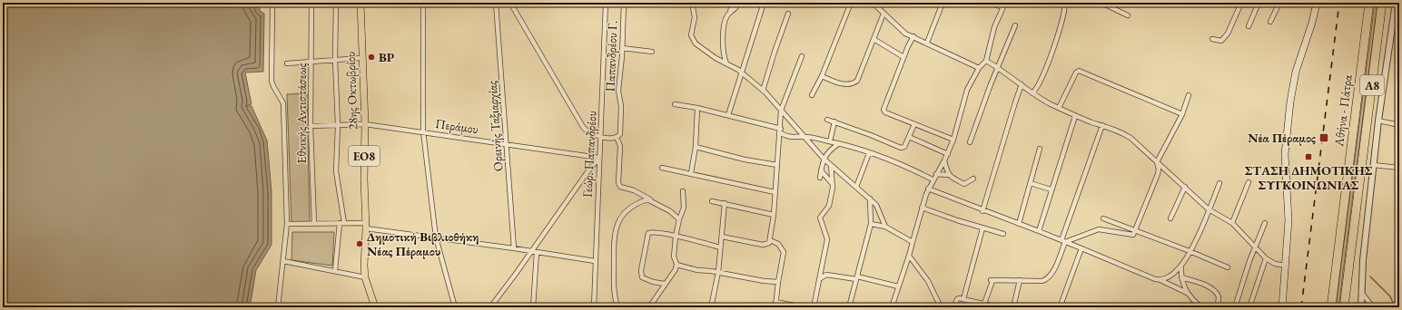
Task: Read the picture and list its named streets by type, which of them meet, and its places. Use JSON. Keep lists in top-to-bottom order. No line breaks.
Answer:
{"streets":{"highway":["Α8","Αθήνα - Πάτρα"],"main road":["28ης Οκτωβρίου","ΕΟ8"],"street":["Παπανδρέου Γ.","Εθνικής Αντιστάσεως","Περάμου","Ορεινής Ταξιαρχίας","Γεώρ. Παπανδρέου"]},"crossings":[["28ης Οκτωβρίου","Περάμου"],["Εθνικής Αντιστάσεως","Περάμου"],["Περάμου","Ορεινής Ταξιαρχίας"],["Περάμου","Γεώρ. Παπανδρέου"]],"places":{"other":["BP","Δημοτική Βιβλιοθήκη Νέας Πέραμου"],"transit":["Νέα Πέραμος","ΣΤΑΣΗ ΔΗΜΟΤΙΚΗΣ ΣΥΓΚΟΙΝΩΝΙΑΣ"]}}
